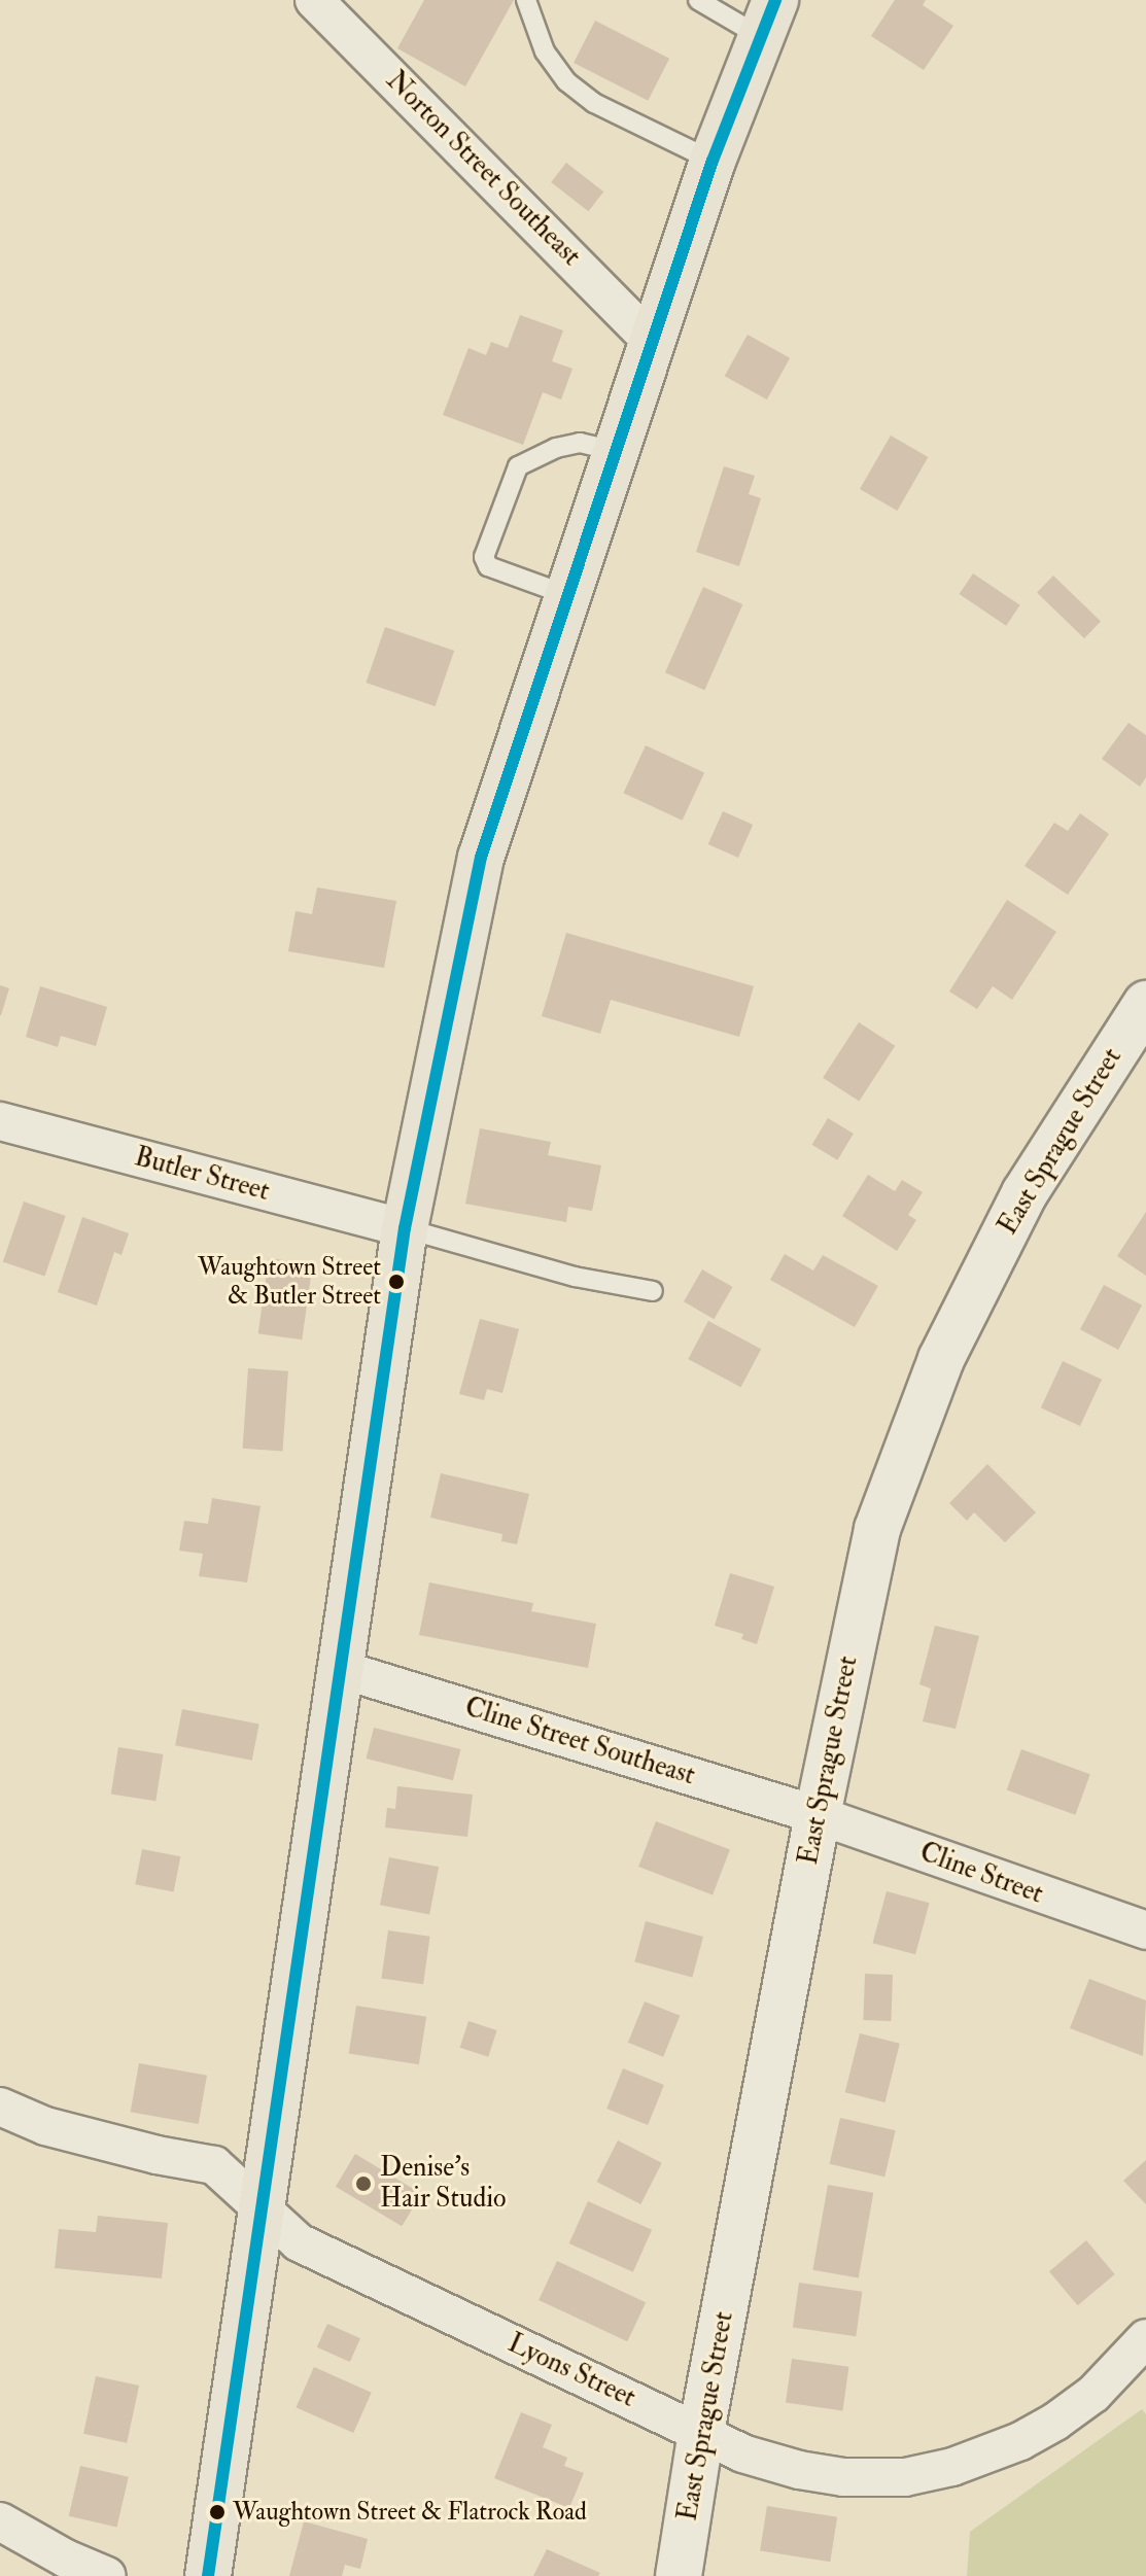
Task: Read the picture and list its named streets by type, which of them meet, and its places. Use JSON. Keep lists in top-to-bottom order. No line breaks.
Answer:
{"streets":{"street":["Norton Street Southeast","East Sprague Street","Butler Street","Cline Street Southeast","Cline Street","Lyons Street"]},"crossings":[["East Sprague Street","Cline Street Southeast"],["East Sprague Street","Cline Street"],["East Sprague Street","Lyons Street"],["Cline Street Southeast","Cline Street"]],"places":["Waughtown Street & Butler Street","Denise's Hair Studio","Waughtown Street & Flatrock Road"]}
